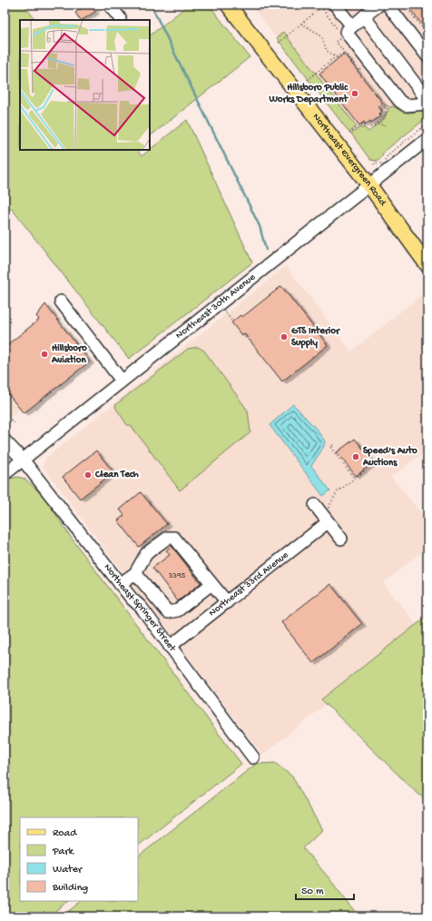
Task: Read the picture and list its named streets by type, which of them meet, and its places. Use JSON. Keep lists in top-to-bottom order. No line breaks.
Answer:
{"streets":{"main road":["Northeast Evergreen Road"],"street":["Northeast 30th Avenue","Northeast 33rd Avenue","Northeast Springer Street"]},"crossings":[["Northeast Evergreen Road","Northeast 30th Avenue"],["Northeast 30th Avenue","Northeast Springer Street"],["Northeast 33rd Avenue","Northeast Springer Street"]],"places":["Hillsboro Public Works Department","GTS Interior Supply","Hillsboro Aviation","Speed's Auto Auctions","Clean Tech"],"house_numbers":["3395"],"legend":["Road","Park","Water","Building"],"scale_bar":"50 m"}
